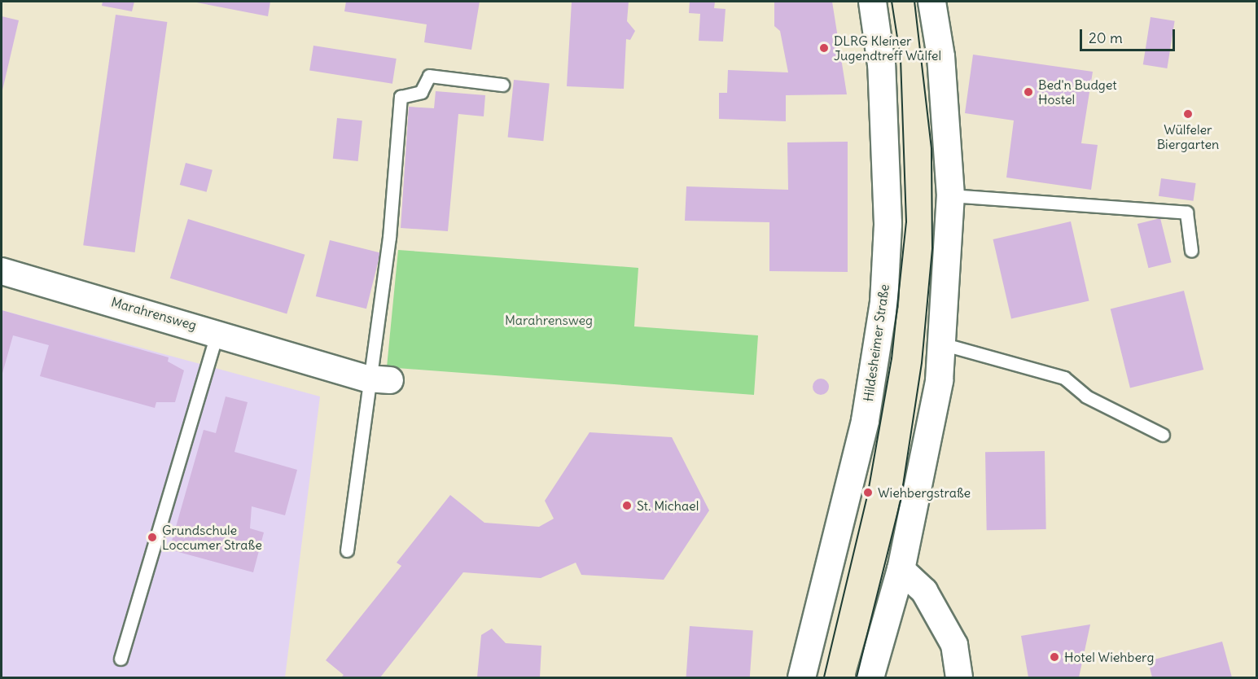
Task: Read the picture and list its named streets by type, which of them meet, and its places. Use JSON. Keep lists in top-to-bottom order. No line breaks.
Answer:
{"streets":{"main road":["Hildesheimer Straße"],"street":["Marahrensweg"]},"parks":["Marahrensweg"],"places":["DLRG Kleiner Jugendtreff Wülfel","Bed'n Budget Hostel","Wülfeler Biergarten","Wiehbergstraße","St. Michael","Grundschule Loccumer Straße","Hotel Wiehberg"],"scale_bar":"20 m"}
